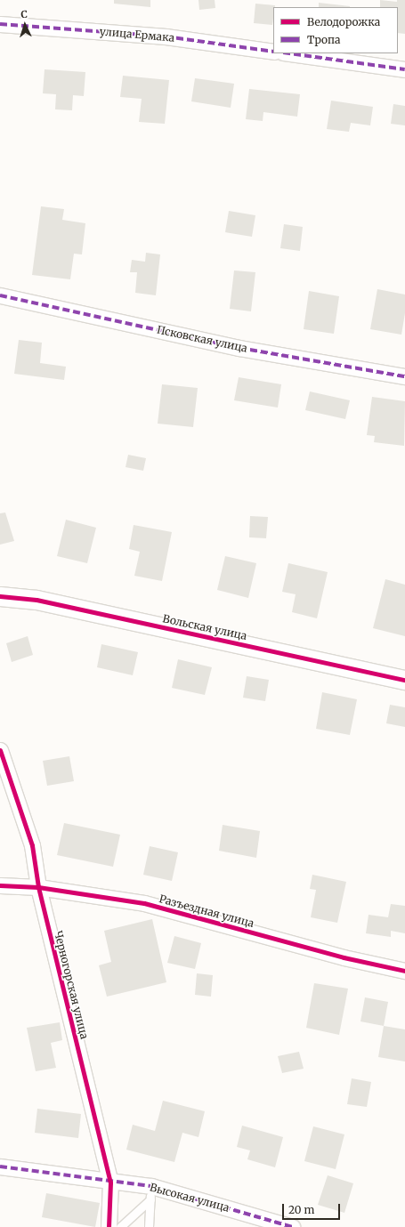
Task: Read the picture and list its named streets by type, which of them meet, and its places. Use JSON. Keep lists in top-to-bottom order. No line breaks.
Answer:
{"streets":{"street":["улица Ермака","Псковская улица","Вольская улица","Разъездная улица","Черногорская улица","Высокая улица"]},"crossings":[["Разъездная улица","Черногорская улица"],["Черногорская улица","Высокая улица"]],"legend":["Велодорожка","Тропа"],"scale_bar":"20 m","north":"top"}
